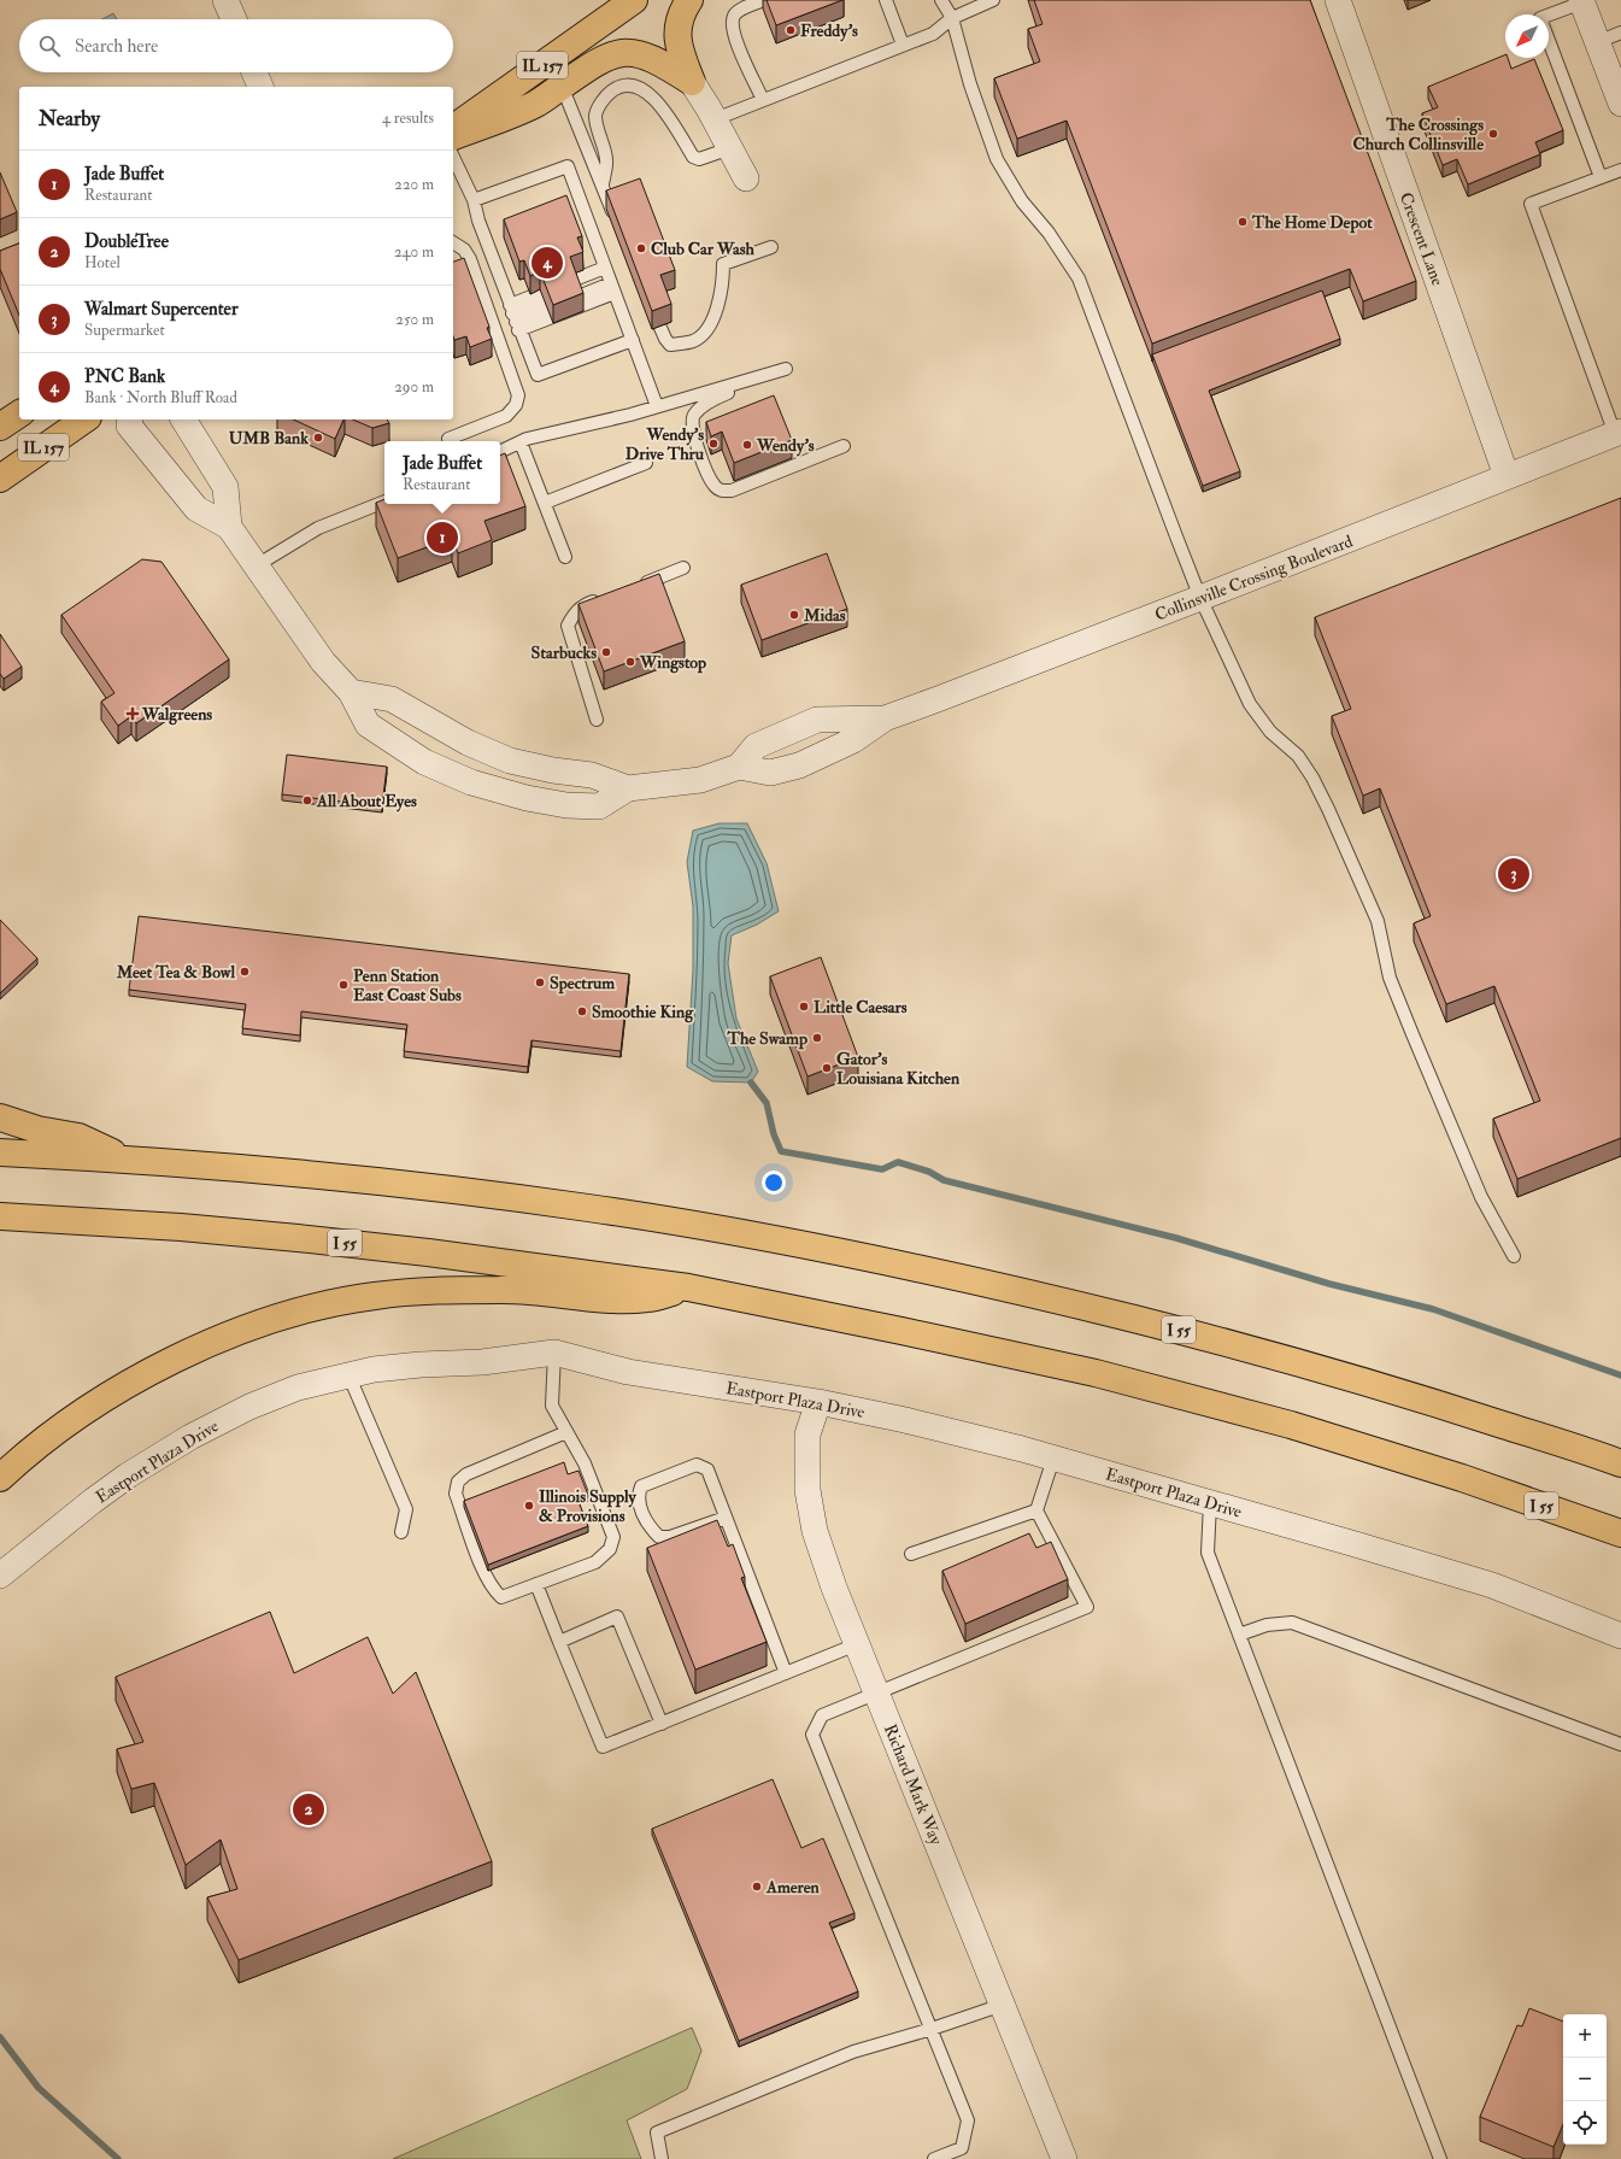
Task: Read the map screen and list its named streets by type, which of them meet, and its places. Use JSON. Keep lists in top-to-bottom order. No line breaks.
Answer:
{"streets":{"main road":["IL 157","I 55"],"street":["Crescent Lane","Collinsville Crossing Boulevard","Eastport Plaza Drive","Richard Mark Way"]},"crossings":[["Crescent Lane","Collinsville Crossing Boulevard"],["Eastport Plaza Drive","Richard Mark Way"]],"places":{"other":["Freddy's","The Crossings Church Collinsville","The Home Depot","Club Car Wash","UMB Bank","Wendy's Drive Thru","Wendy's","Midas","Starbucks","Wingstop","All About Eyes","Meet Tea & Bowl","Spectrum","Penn Station East Coast Subs","Little Caesars","Smoothie King","The Swamp","Gator's Louisiana Kitchen","Illinois Supply & Provisions","Ameren"],"health":["Walgreens"]},"north":"bottom left","page":{"search":"Search here","heading":["Nearby","4 results"],"list":[{"mark":"1","name":"Jade Buffet","note":"Restaurant","value":"220 m"},{"mark":"2","name":"DoubleTree","note":"Hotel","value":"240 m"},{"mark":"3","name":"Walmart Supercenter","note":"Supermarket","value":"250 m"},{"mark":"4","name":"PNC Bank","note":"Bank · North Bluff Road","value":"290 m"}],"pins":["4","1","3","2"],"popup":["Jade Buffet","Restaurant"],"map_buttons":["+","−"]}}
